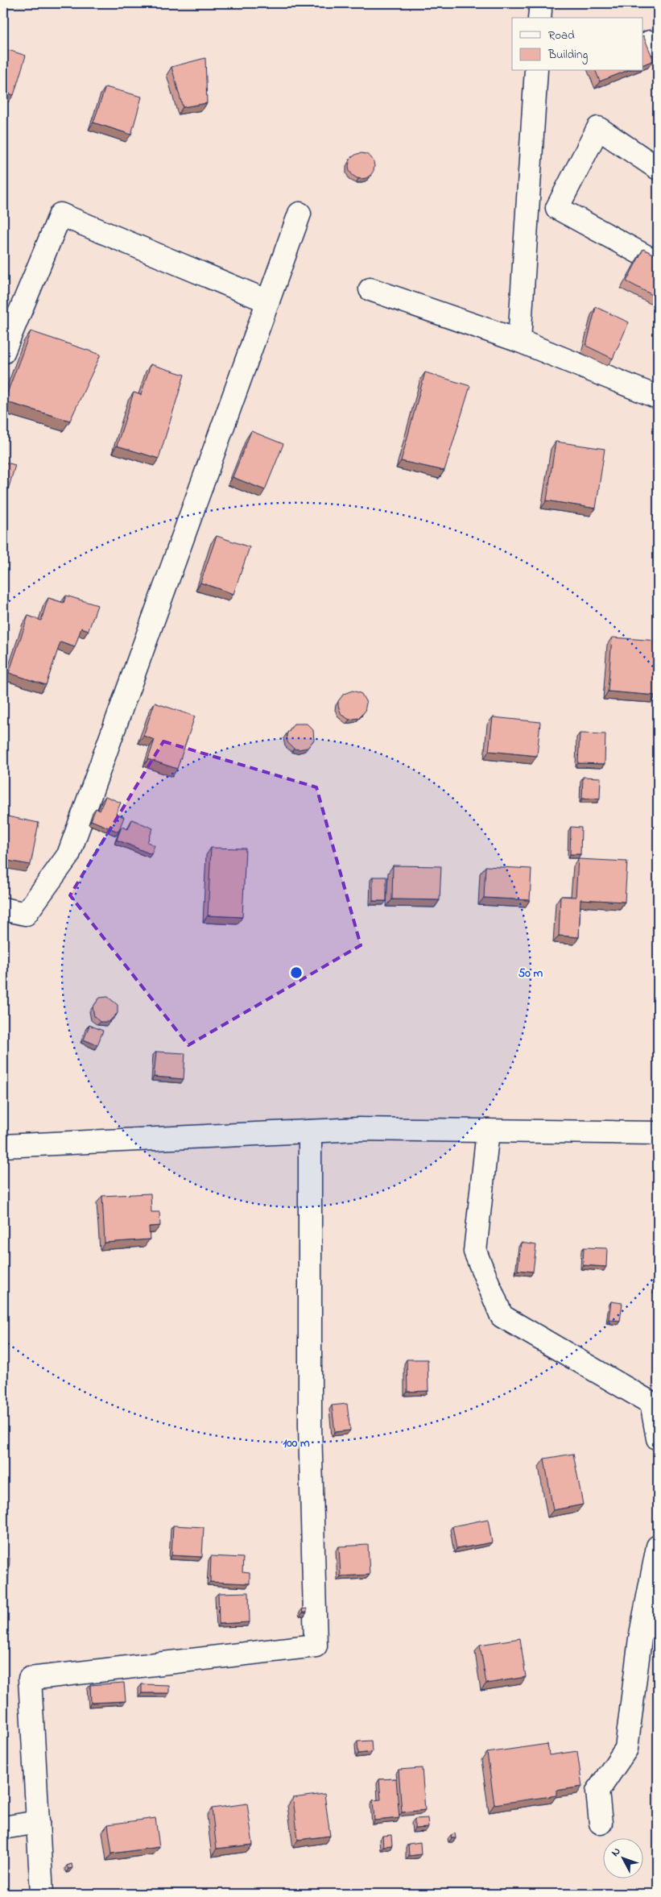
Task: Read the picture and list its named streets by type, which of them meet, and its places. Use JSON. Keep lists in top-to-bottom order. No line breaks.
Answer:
{"legend":["Road","Building"],"north":"top left","rings":["50 m","100 m"]}
